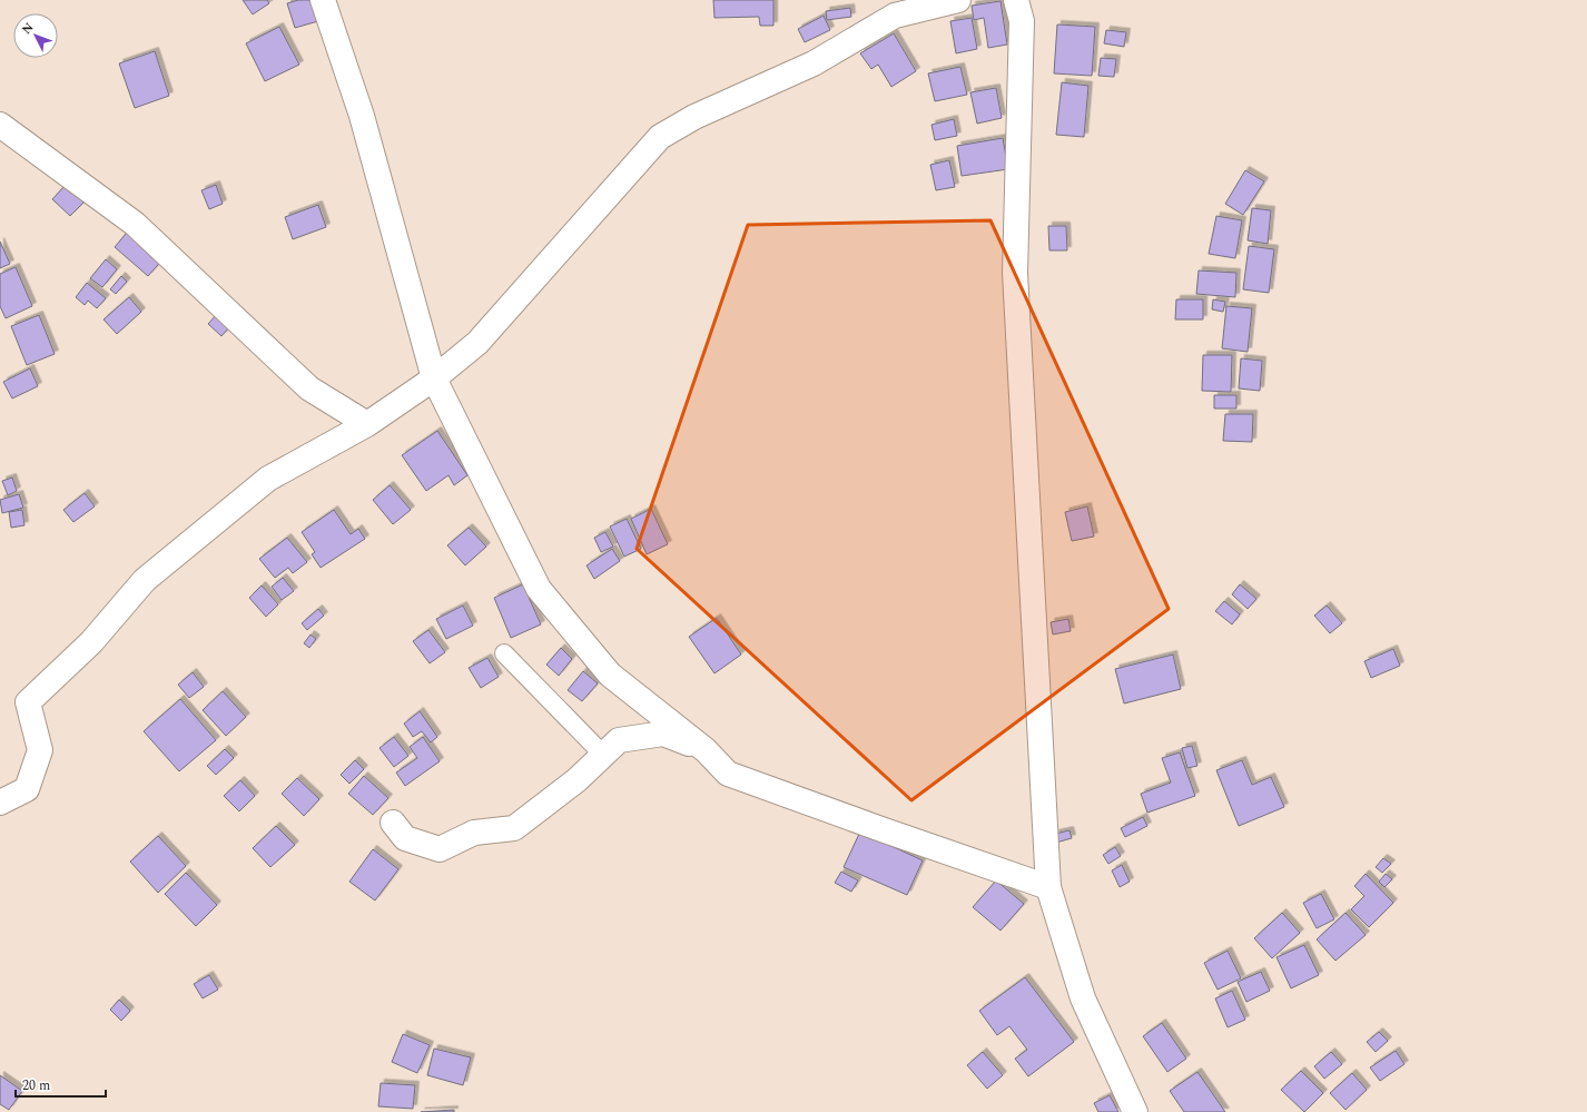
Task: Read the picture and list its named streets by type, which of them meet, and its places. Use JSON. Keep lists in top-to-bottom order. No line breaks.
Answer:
{"scale_bar":"20 m","north":"top left"}
